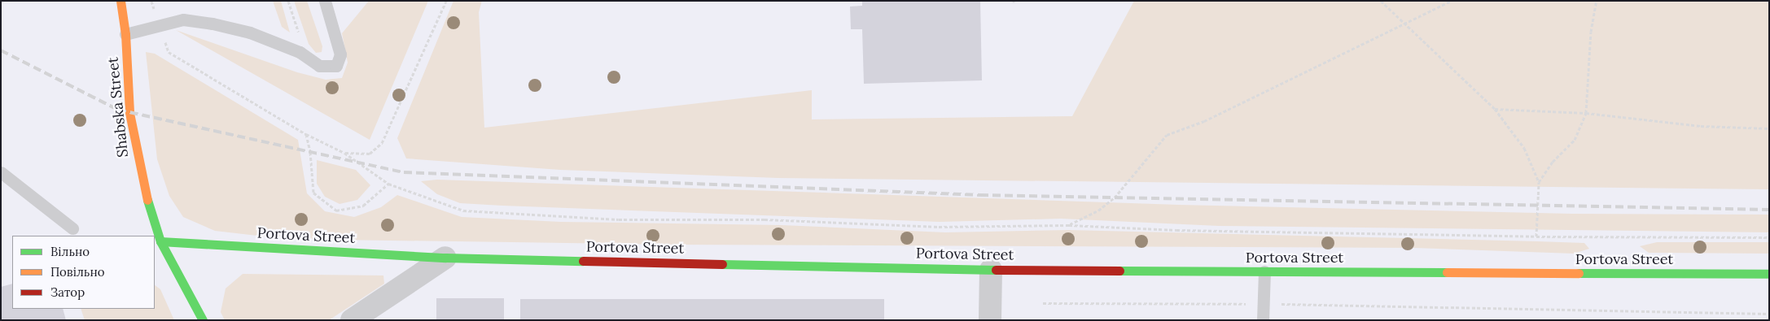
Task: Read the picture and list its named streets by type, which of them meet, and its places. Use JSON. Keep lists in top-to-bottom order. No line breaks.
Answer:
{"streets":{"main road":["Shabska Street","Portova Street"]},"crossings":[["Shabska Street","Portova Street"]],"legend":["Вільно","Повільно","Затор"]}
